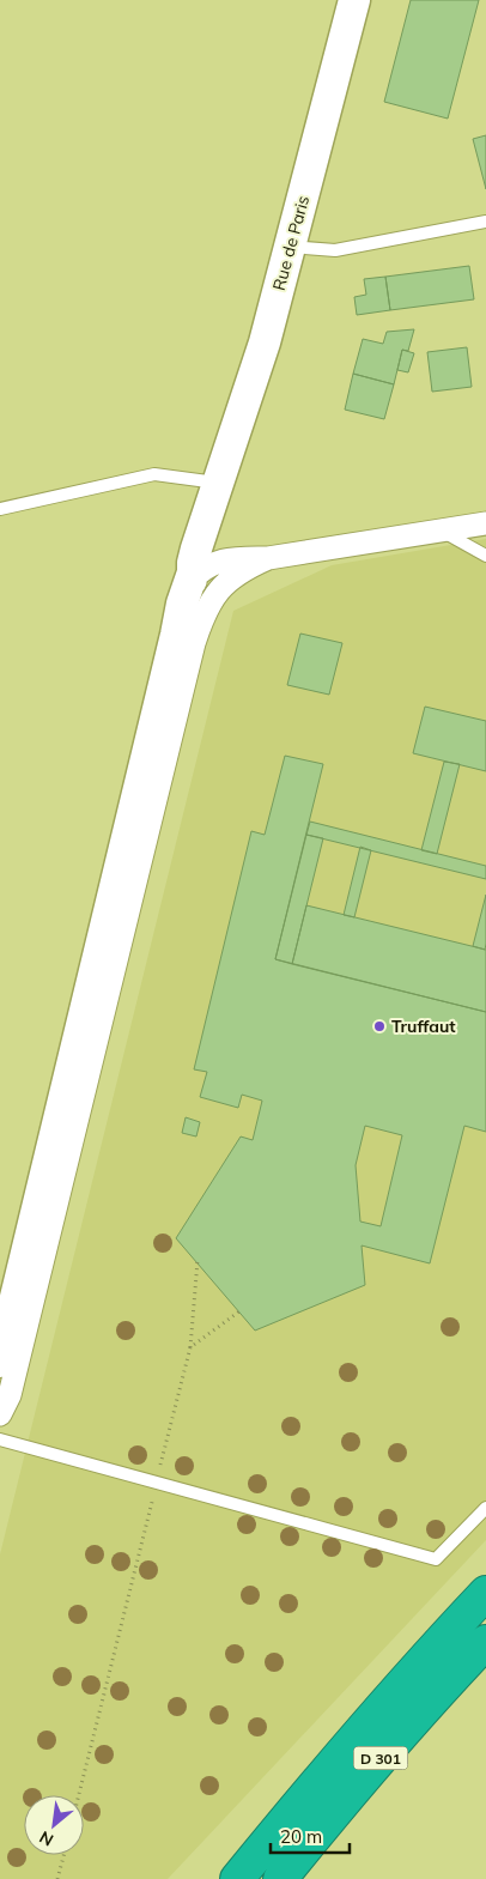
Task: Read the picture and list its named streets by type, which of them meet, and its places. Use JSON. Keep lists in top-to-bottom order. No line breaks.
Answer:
{"streets":{"highway":["D 301"],"street":["Rue de Paris"]},"places":["Truffaut"],"scale_bar":"20 m","north":"bottom left"}
